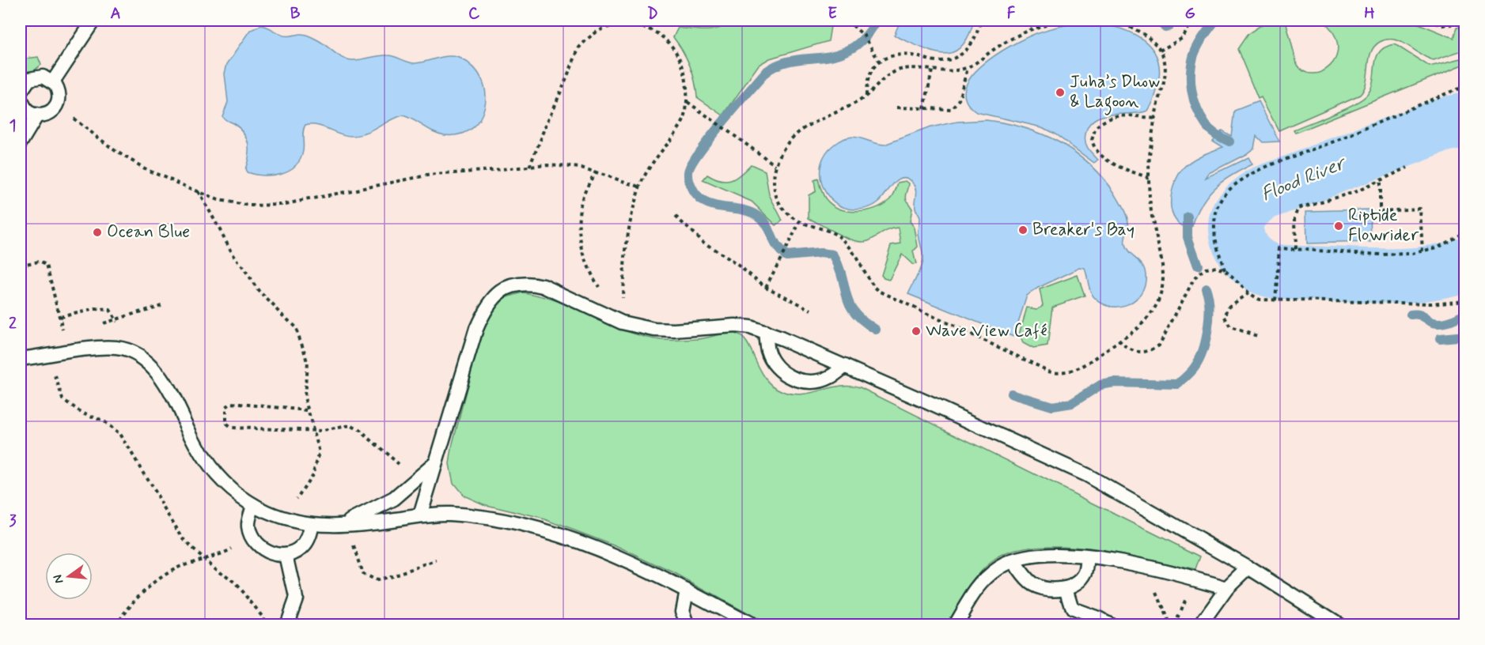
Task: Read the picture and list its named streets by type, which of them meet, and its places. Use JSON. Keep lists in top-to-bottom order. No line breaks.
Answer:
{"water":["Flood River"],"places":["Juha’s Dhow & Lagoon","Riptide Flowrider","Breaker's Bay","Ocean Blue","Wave View Café"],"north":"left","grid":{"columns":["A","B","C","D","E","F","G","H"],"rows":["1","2","3"]}}
